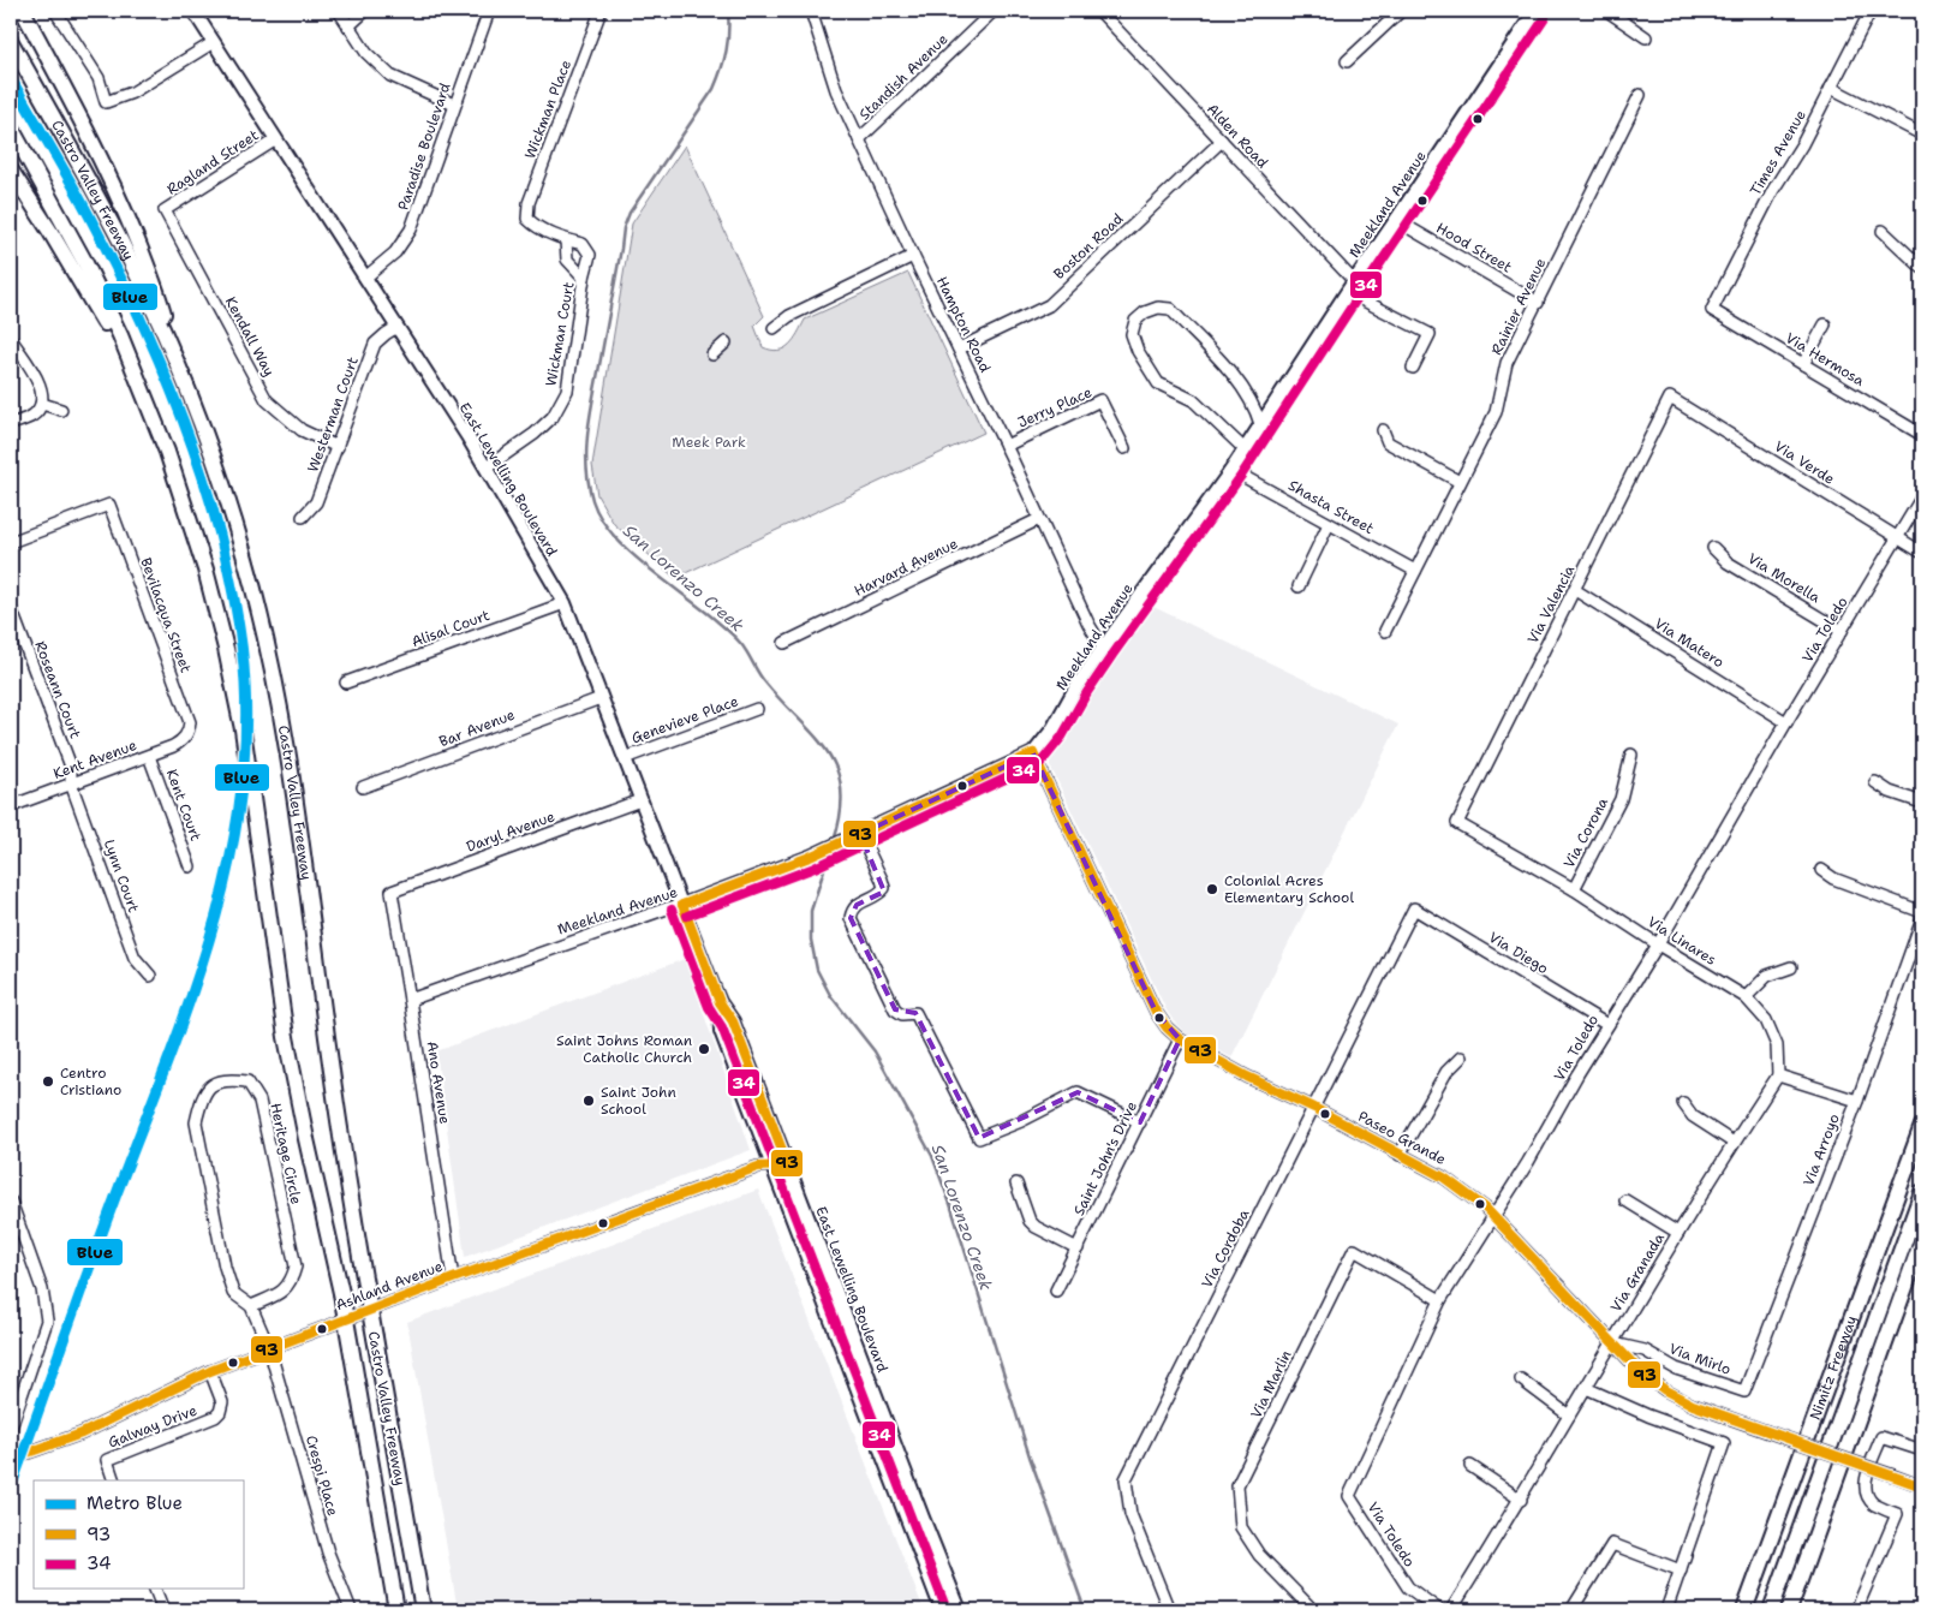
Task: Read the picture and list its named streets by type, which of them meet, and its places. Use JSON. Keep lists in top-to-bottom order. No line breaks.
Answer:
{"streets":{"highway":["Castro Valley Freeway","Nimitz Freeway"],"main road":["Meekland Avenue","East Lewelling Boulevard"],"street":["Standish Avenue","Wickman Place","Alden Road","Paradise Boulevard","Times Avenue","Ragland Street","Boston Road","Hood Street","Rainier Avenue","Hampton Road","Wickman Court","Kendall Way","Via Hermosa","Jerry Place","Westerman Court","Via Verde","Shasta Street","Harvard Avenue","Via Morella","Via Valencia","Bevilacqua Street","Alisal Court","Via Toledo","Via Matero","Roseann Court","Genevieve Place","Bar Avenue","Kent Avenue","Kent Court","Daryl Avenue","Via Corona","Lynn Court","Via Linares","Via Diego","Ano Avenue","Paseo Grande","Via Arroyo","Heritage Circle","Saint John's Drive","Via Cordoba","Via Granada","Ashland Avenue","Via Mirlo","Via Marlin","Galway Drive","Crespi Place"]},"crossings":[["Standish Avenue","Hampton Road"],["Wickman Place","Wickman Court"],["Alden Road","Meekland Avenue"],["Alden Road","Boston Road"],["Paradise Boulevard","East Lewelling Boulevard"],["Times Avenue","Via Hermosa"],["Ragland Street","Kendall Way"],["Ragland Street","East Lewelling Boulevard"],["Meekland Avenue","Hood Street"],["Meekland Avenue","Hampton Road"],["Meekland Avenue","East Lewelling Boulevard"],["Meekland Avenue","Shasta Street"],["Meekland Avenue","Ano Avenue"],["Meekland Avenue","Paseo Grande"],["Boston Road","Hampton Road"],["Hood Street","Rainier Avenue"],["Rainier Avenue","Shasta Street"],["Hampton Road","Jerry Place"],["Hampton Road","Harvard Avenue"],["Wickman Court","East Lewelling Boulevard"],["Kendall Way","Westerman Court"],["Westerman Court","East Lewelling Boulevard"],["Via Verde","Via Valencia"],["Via Verde","Via Toledo"],["East Lewelling Boulevard","Alisal Court"],["East Lewelling Boulevard","Genevieve Place"],["East Lewelling Boulevard","Bar Avenue"],["East Lewelling Boulevard","Daryl Avenue"],["East Lewelling Boulevard","Ashland Avenue"],["Via Morella","Via Toledo"],["Via Valencia","Via Matero"],["Via Valencia","Via Linares"],["Bevilacqua Street","Kent Avenue"],["Via Toledo","Via Matero"],["Via Toledo","Via Linares"],["Via Toledo","Via Diego"],["Via Toledo","Paseo Grande"],["Via Toledo","Via Marlin"],["Roseann Court","Kent Avenue"],["Roseann Court","Lynn Court"],["Kent Avenue","Kent Court"],["Kent Avenue","Lynn Court"],["Daryl Avenue","Ano Avenue"],["Via Corona","Via Linares"],["Via Linares","Via Granada"],["Via Diego","Via Cordoba"],["Ano Avenue","Ashland Avenue"],["Paseo Grande","Saint John's Drive"],["Paseo Grande","Via Cordoba"],["Paseo Grande","Via Granada"],["Paseo Grande","Via Mirlo"],["Via Arroyo","Via Mirlo"],["Heritage Circle","Ashland Avenue"],["Heritage Circle","Crespi Place"],["Via Granada","Via Mirlo"],["Ashland Avenue","Galway Drive"],["Ashland Avenue","Crespi Place"]],"water":["San Lorenzo Creek"],"parks":["Meek Park"],"places":["Colonial Acres Elementary School","Saint Johns Roman Catholic Church","Centro Cristiano","Saint John School"],"lines":["transit line 34","metro line Blue","transit line 93"],"legend":["Metro Blue","93","34"]}
